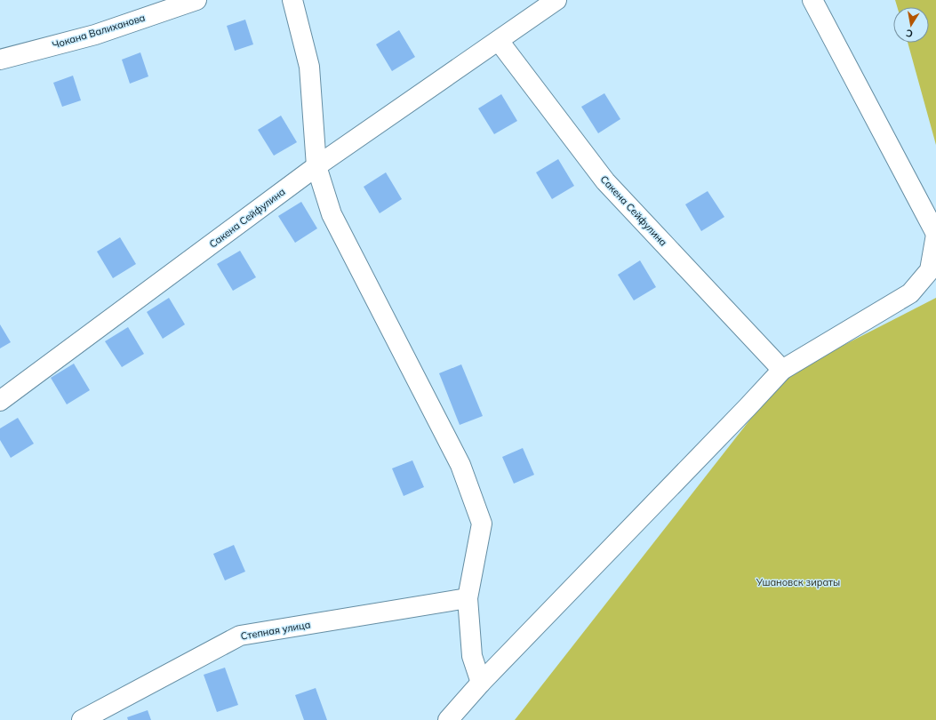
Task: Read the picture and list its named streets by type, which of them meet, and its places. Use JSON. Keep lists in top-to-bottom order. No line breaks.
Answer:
{"streets":{"street":["Чокана Валиханова","Сакена Сейфулина","Степная улица"]},"parks":["Ушановск зираты"],"north":"bottom"}
